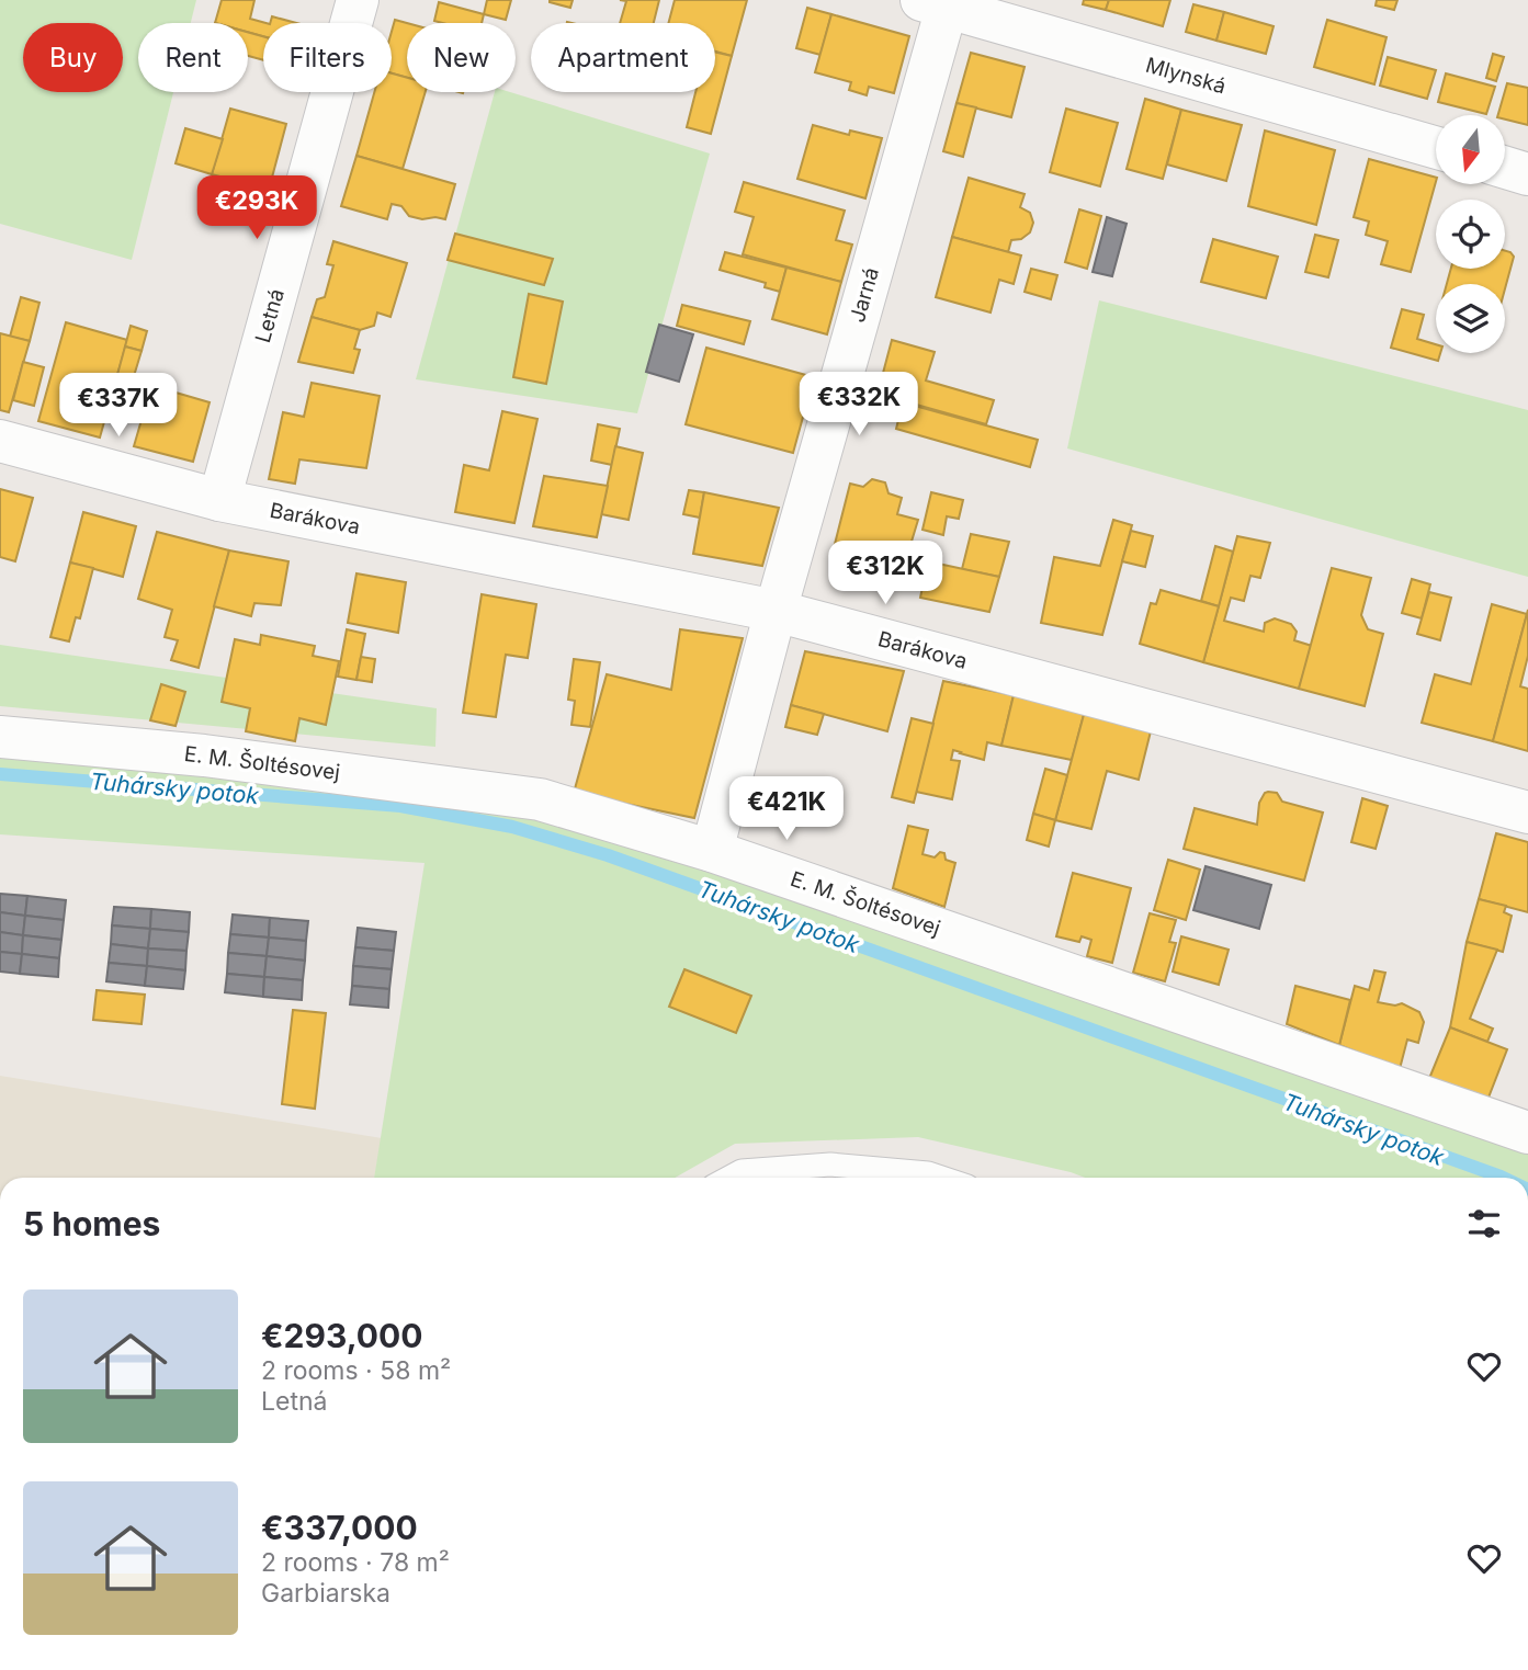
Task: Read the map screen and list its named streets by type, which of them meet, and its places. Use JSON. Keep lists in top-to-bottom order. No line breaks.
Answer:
{"streets":{"street":["Mlynská","Jarná","Letná","Barákova","E. M. Šoltésovej"]},"crossings":[["Mlynská","Jarná"],["Jarná","Barákova"],["Jarná","E. M. Šoltésovej"],["Letná","Barákova"]],"water":["Tuhársky potok"],"north":"bottom","page":{"chip":["Buy","Rent","Filters","New","Apartment"],"price":["€293K","€332K","€337K","€312K","€421K"],"heading":"5 homes","list":[{"name":"€293,000","note":"2 rooms · 58 m² · Letná"},{"name":"€337,000","note":"2 rooms · 78 m² · Garbiarska"}]}}
